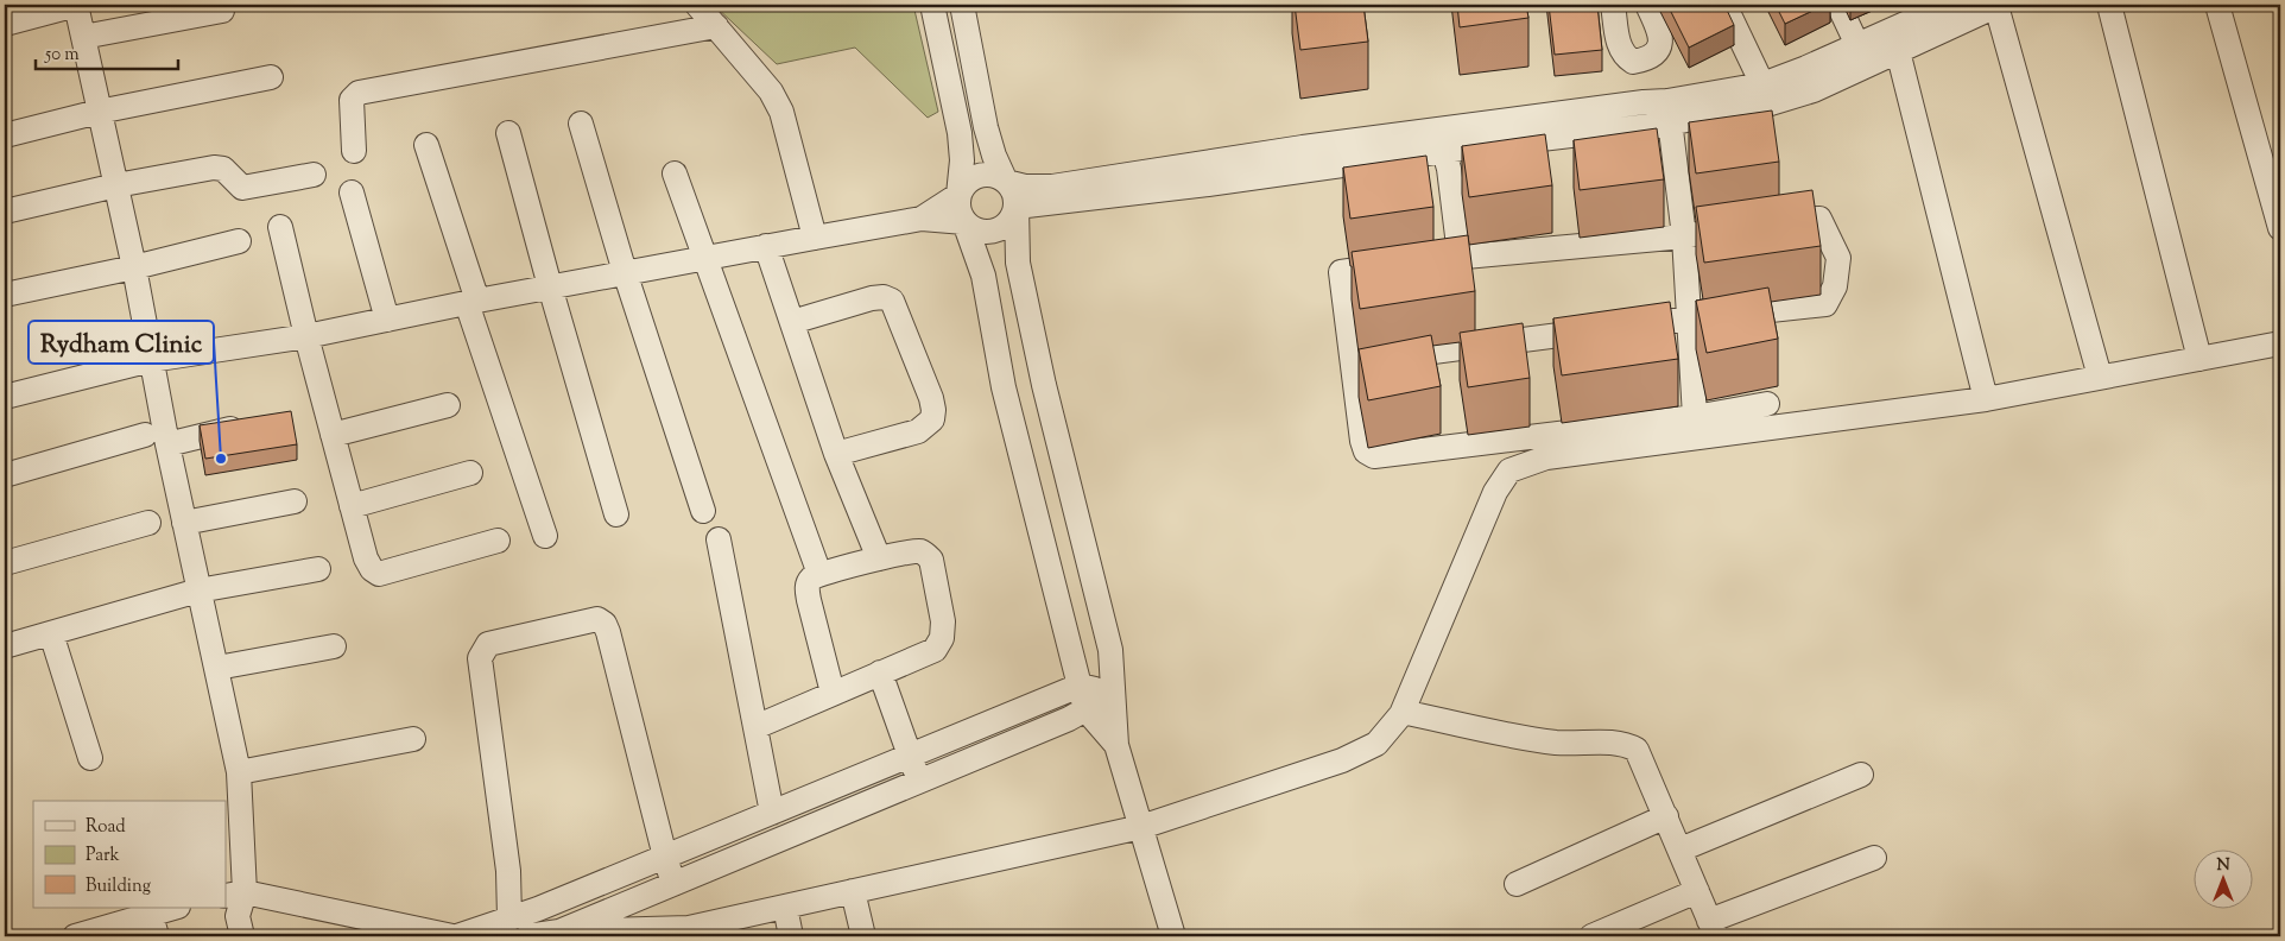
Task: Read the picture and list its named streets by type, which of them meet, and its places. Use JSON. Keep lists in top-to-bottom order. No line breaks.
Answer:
{"places":["Rydham Clinic"],"legend":["Road","Park","Building"],"scale_bar":"50 m","north":"top"}
